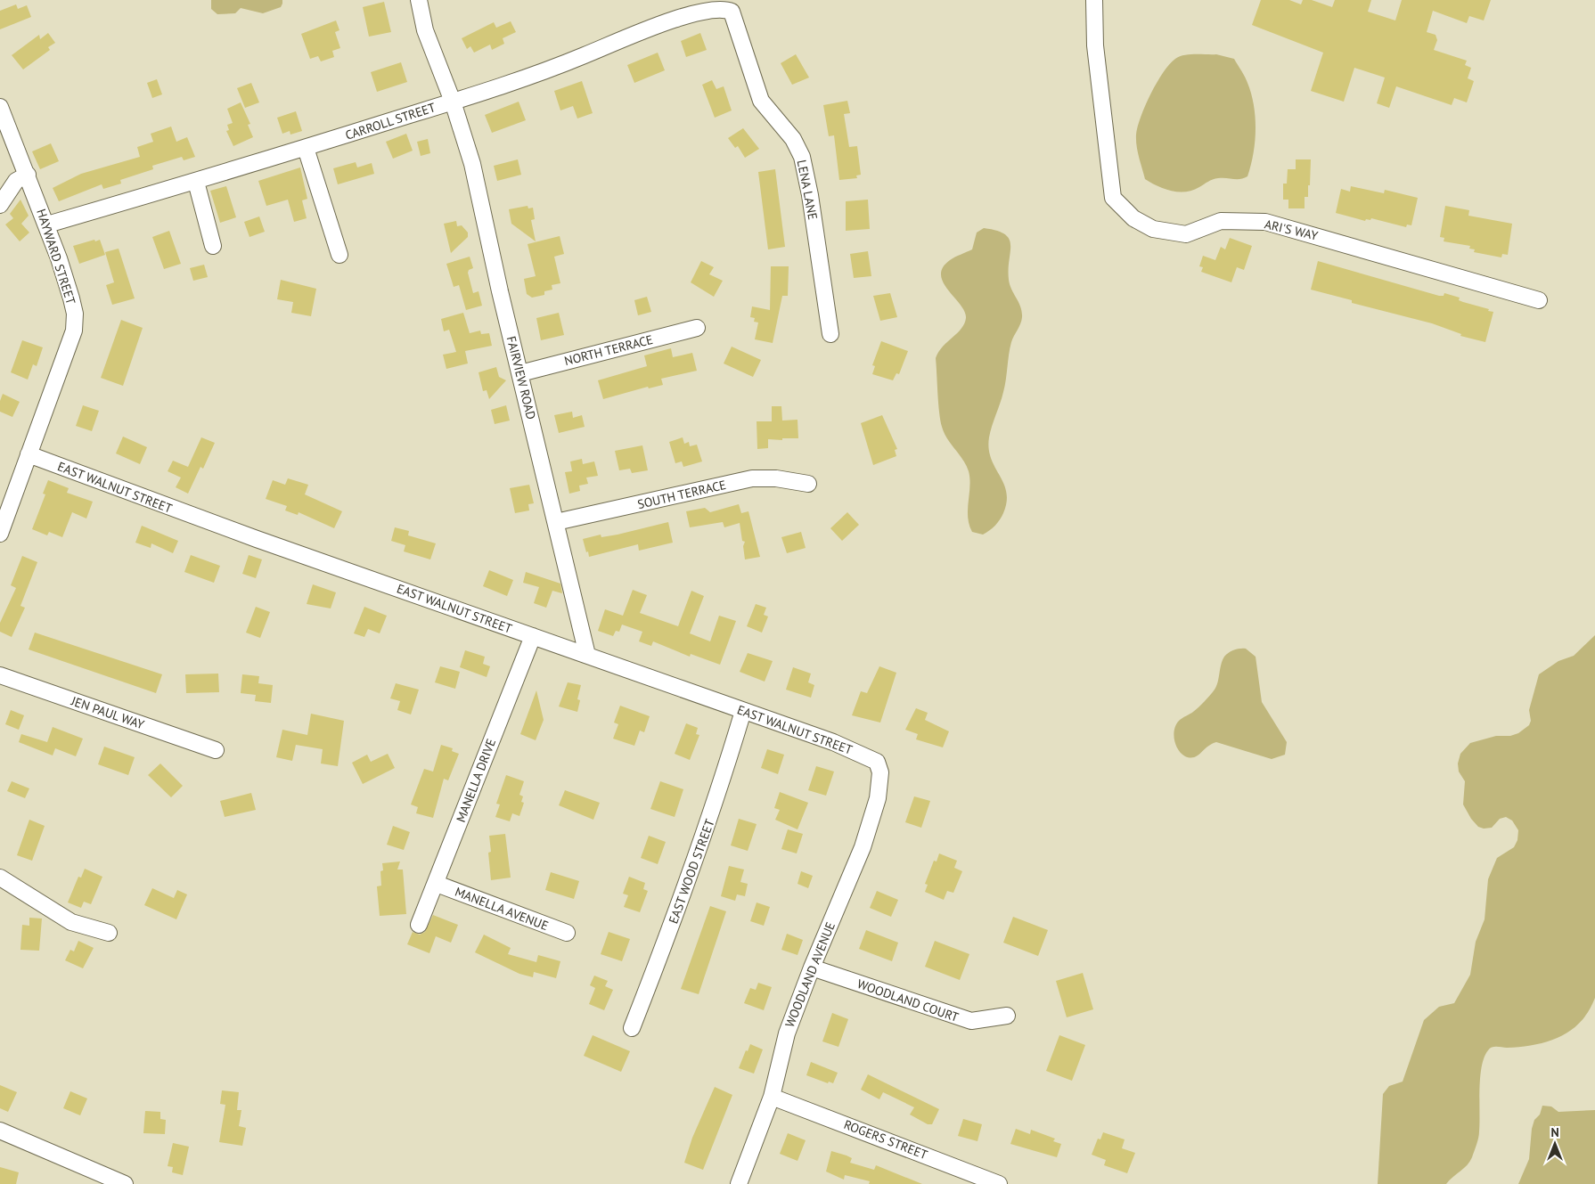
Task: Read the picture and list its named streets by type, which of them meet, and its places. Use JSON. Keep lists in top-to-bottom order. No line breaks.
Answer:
{"streets":{"street":["CARROLL STREET","LENA LANE","ARI'S WAY","HAYWARD STREET","NORTH TERRACE","FAIRVIEW ROAD","EAST WALNUT STREET","SOUTH TERRACE","JEN PAUL WAY","MANELLA DRIVE","EAST WOOD STREET","MANELLA AVENUE","WOODLAND AVENUE","WOODLAND COURT","ROGERS STREET"]},"crossings":[["CARROLL STREET","LENA LANE"],["CARROLL STREET","HAYWARD STREET"],["CARROLL STREET","FAIRVIEW ROAD"],["HAYWARD STREET","EAST WALNUT STREET"],["NORTH TERRACE","FAIRVIEW ROAD"],["FAIRVIEW ROAD","EAST WALNUT STREET"],["FAIRVIEW ROAD","SOUTH TERRACE"],["EAST WALNUT STREET","MANELLA DRIVE"],["EAST WALNUT STREET","EAST WOOD STREET"],["EAST WALNUT STREET","WOODLAND AVENUE"],["MANELLA DRIVE","MANELLA AVENUE"],["WOODLAND AVENUE","WOODLAND COURT"],["WOODLAND AVENUE","ROGERS STREET"]],"north":"top"}
